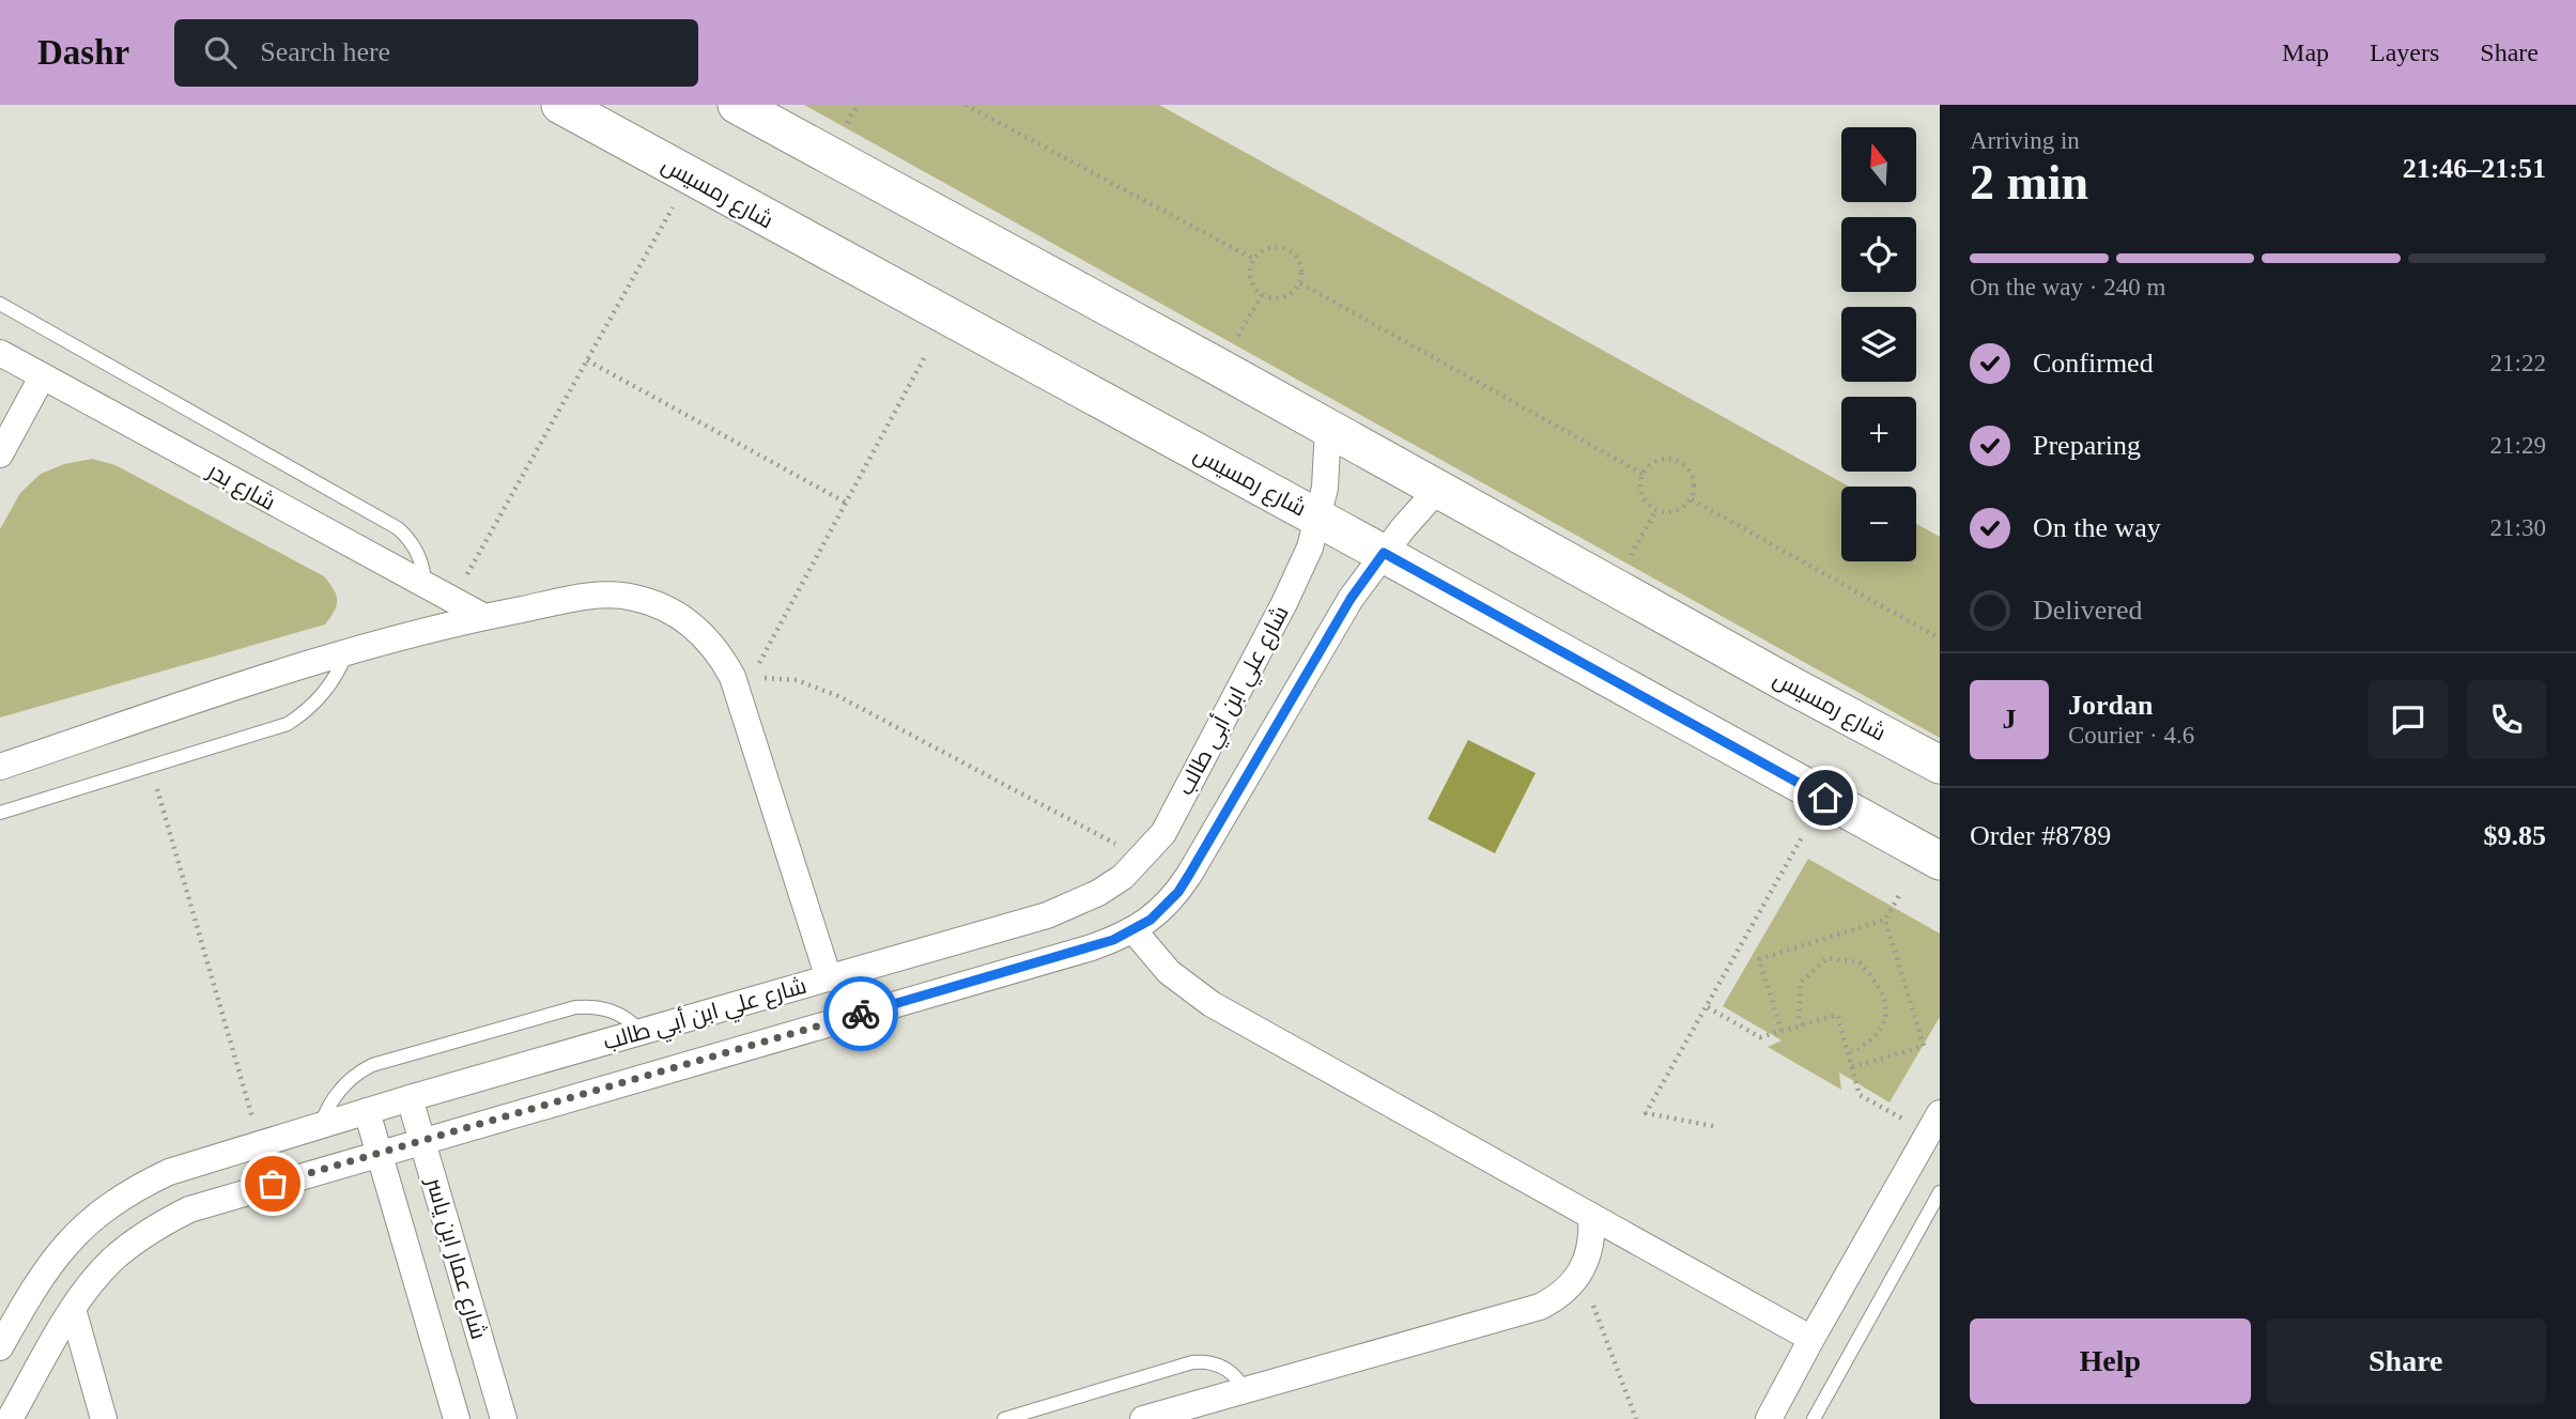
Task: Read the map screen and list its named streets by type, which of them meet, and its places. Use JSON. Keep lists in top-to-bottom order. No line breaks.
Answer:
{"streets":{"main road":["شارع رمسيس"],"street":["شارع بدر","شارع علي ابن أبي طالب","شارع عمار ابن ياسر"]},"crossings":[["شارع رمسيس","شارع علي ابن أبي طالب"],["شارع علي ابن أبي طالب","شارع عمار ابن ياسر"]],"north":"top","page":{"header":"Dashr","search":"Search here","nav":["Map","Layers","Share"],"heading":["2 min","Arriving in","21:46–21:51"],"panel":["Jordan","Courier · 4.6","Order #8789","$9.85"],"map_buttons":["+","−"],"bar":"On the way · 240 m","list":[["Confirmed","21:22"],["Preparing","21:29"],["On the way","21:30"],"Delivered"],"round":"J","buttons":["Help","Share"]}}
